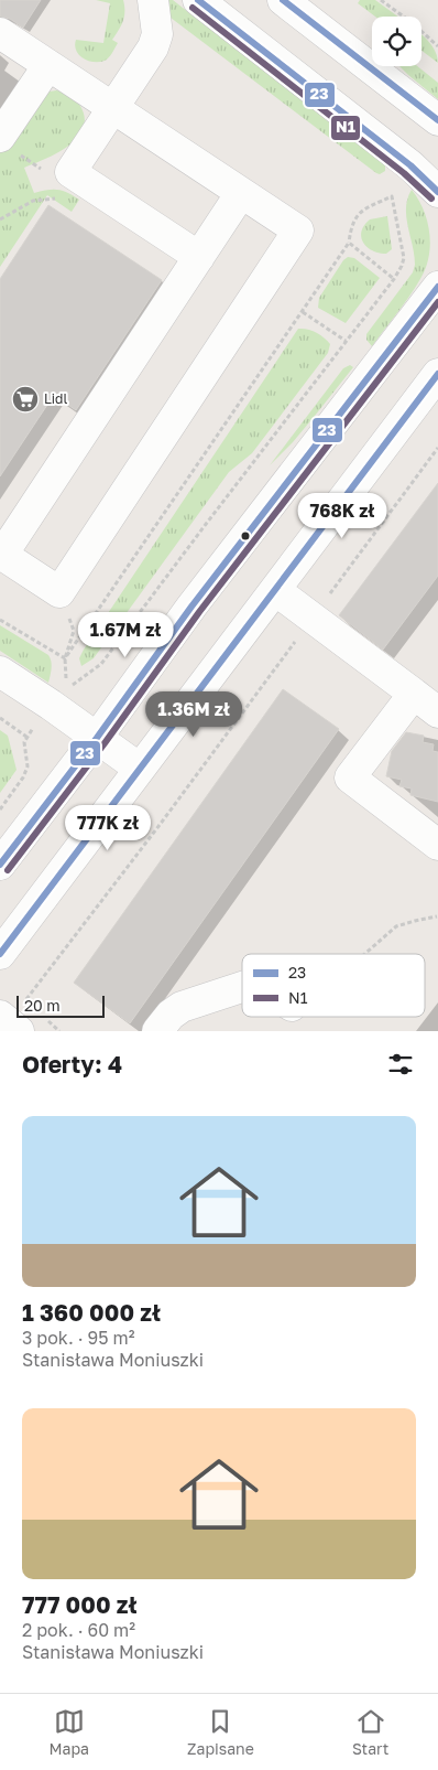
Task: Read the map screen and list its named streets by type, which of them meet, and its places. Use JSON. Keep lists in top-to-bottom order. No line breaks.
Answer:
{"places":{"supermarket":["Lidl"]},"lines":["transit line 23","transit line N1"],"legend":["23","N1"],"scale_bar":"20 m","page":{"price":["768K zł","1.67M zł","1.36M zł","777K zł"],"scale":"20 m","heading":"Oferty: 4","list":[{"name":"1 360 000 zł","note":"3 pok. · 95 m² · Stanisława Moniuszki"},{"name":"777 000 zł","note":"2 pok. · 60 m² · Stanisława Moniuszki"}],"tabs":["Mapa","Zapisane","Start"]}}
